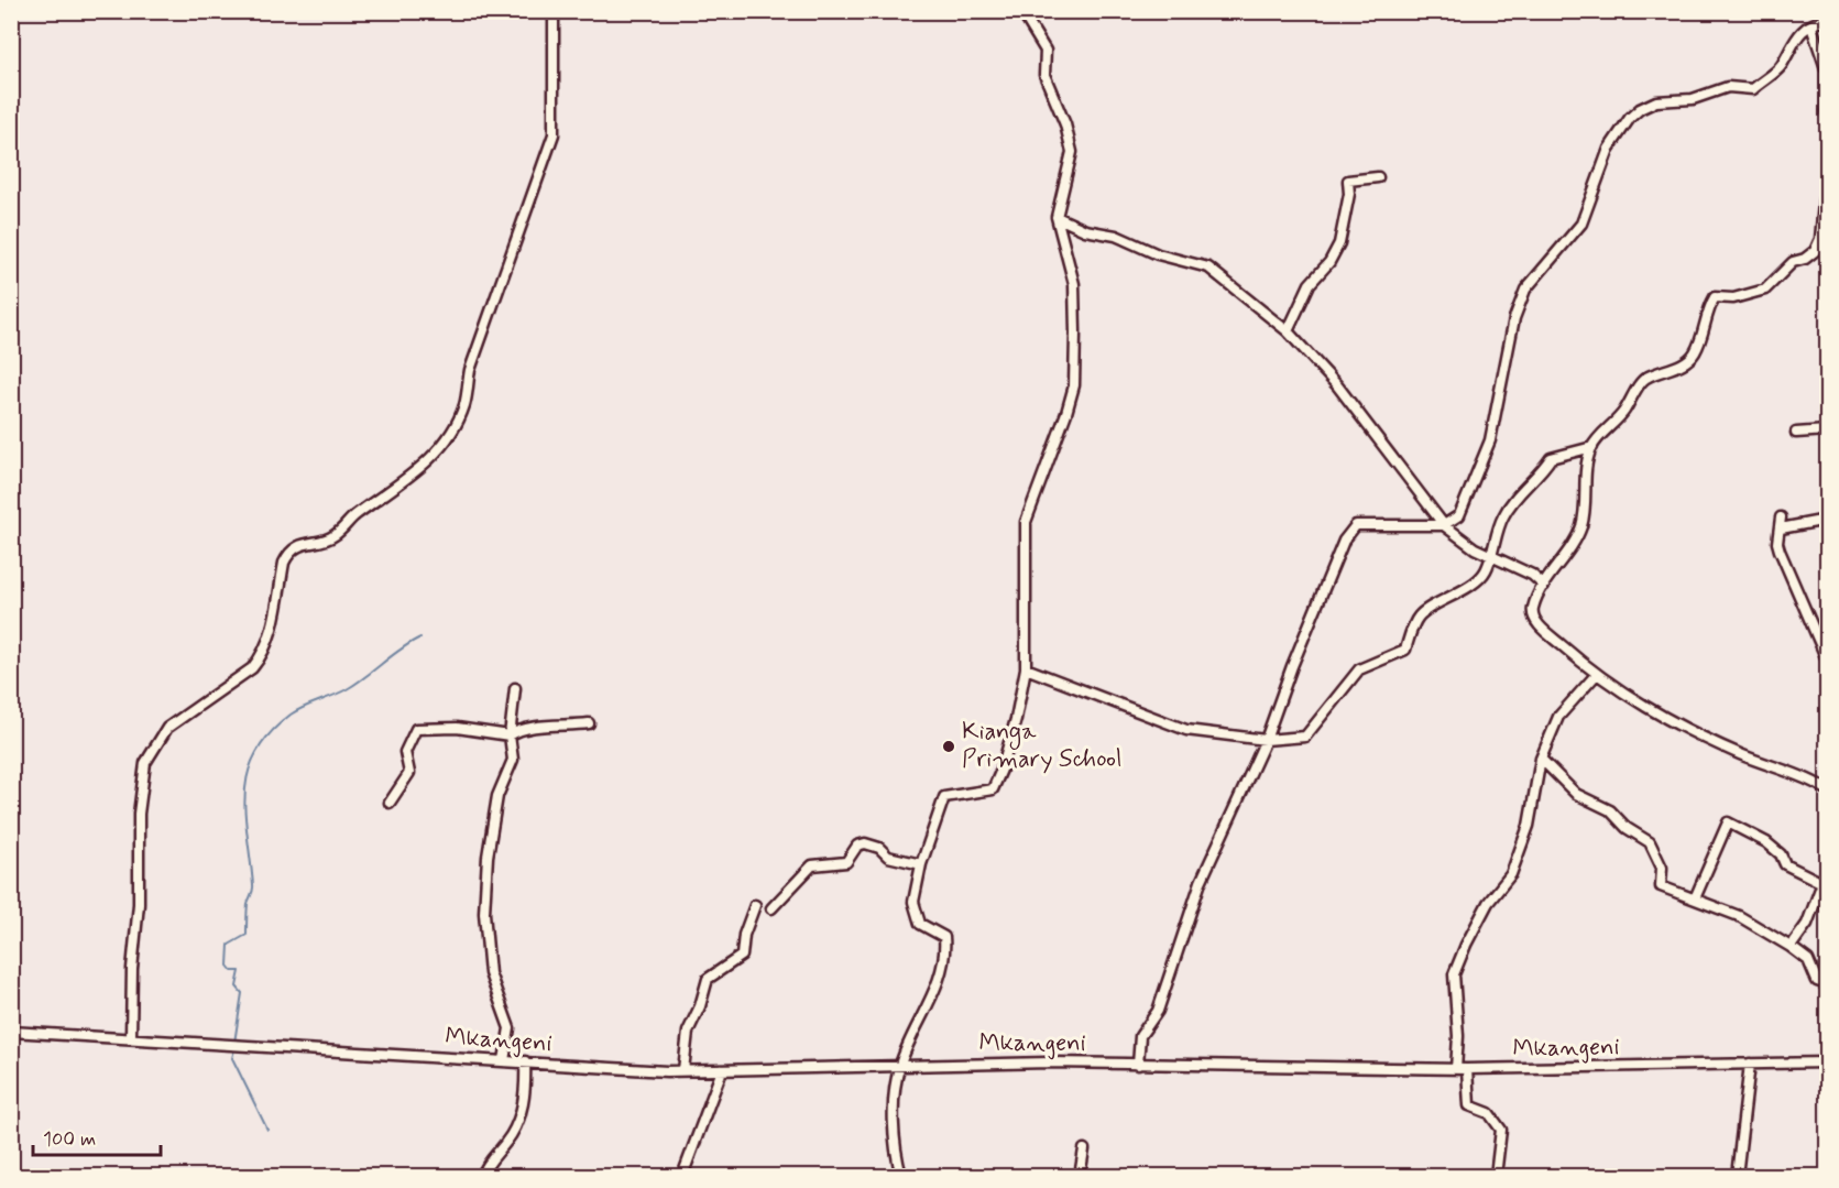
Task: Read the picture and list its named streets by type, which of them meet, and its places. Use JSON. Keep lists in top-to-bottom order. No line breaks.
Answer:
{"streets":{"street":["Mkangeni"]},"places":["Kianga Primary School"],"scale_bar":"100 m"}
